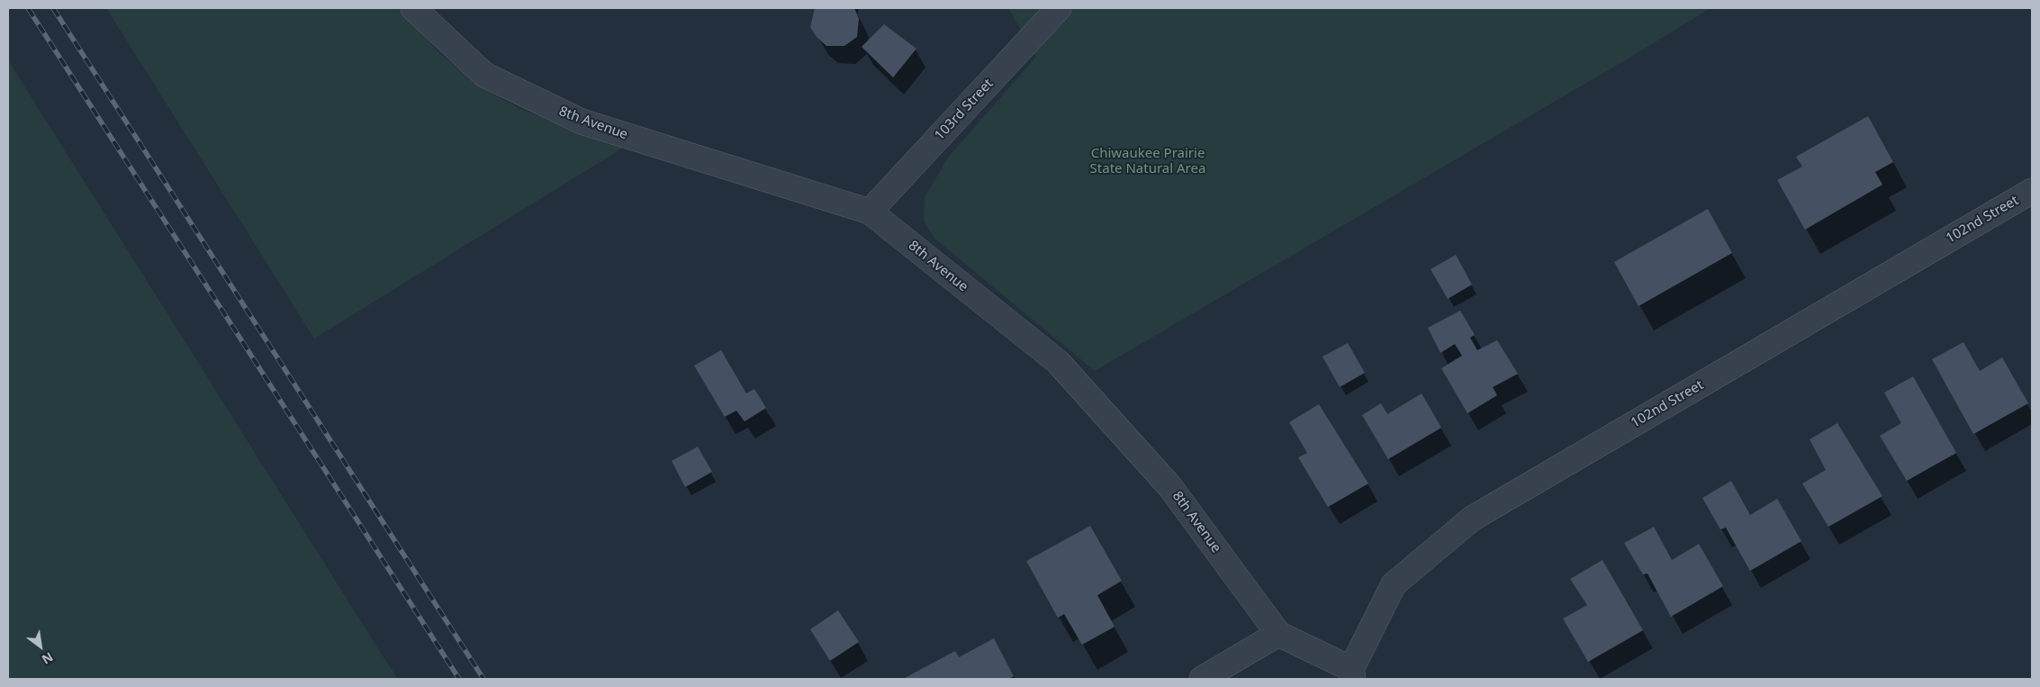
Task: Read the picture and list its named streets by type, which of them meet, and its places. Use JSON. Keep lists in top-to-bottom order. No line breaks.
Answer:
{"streets":{"street":["103rd Street","8th Avenue","102nd Street"]},"crossings":[["103rd Street","8th Avenue"],["8th Avenue","102nd Street"]],"parks":["Chiwaukee Prairie State Natural Area"],"north":"bottom right"}
